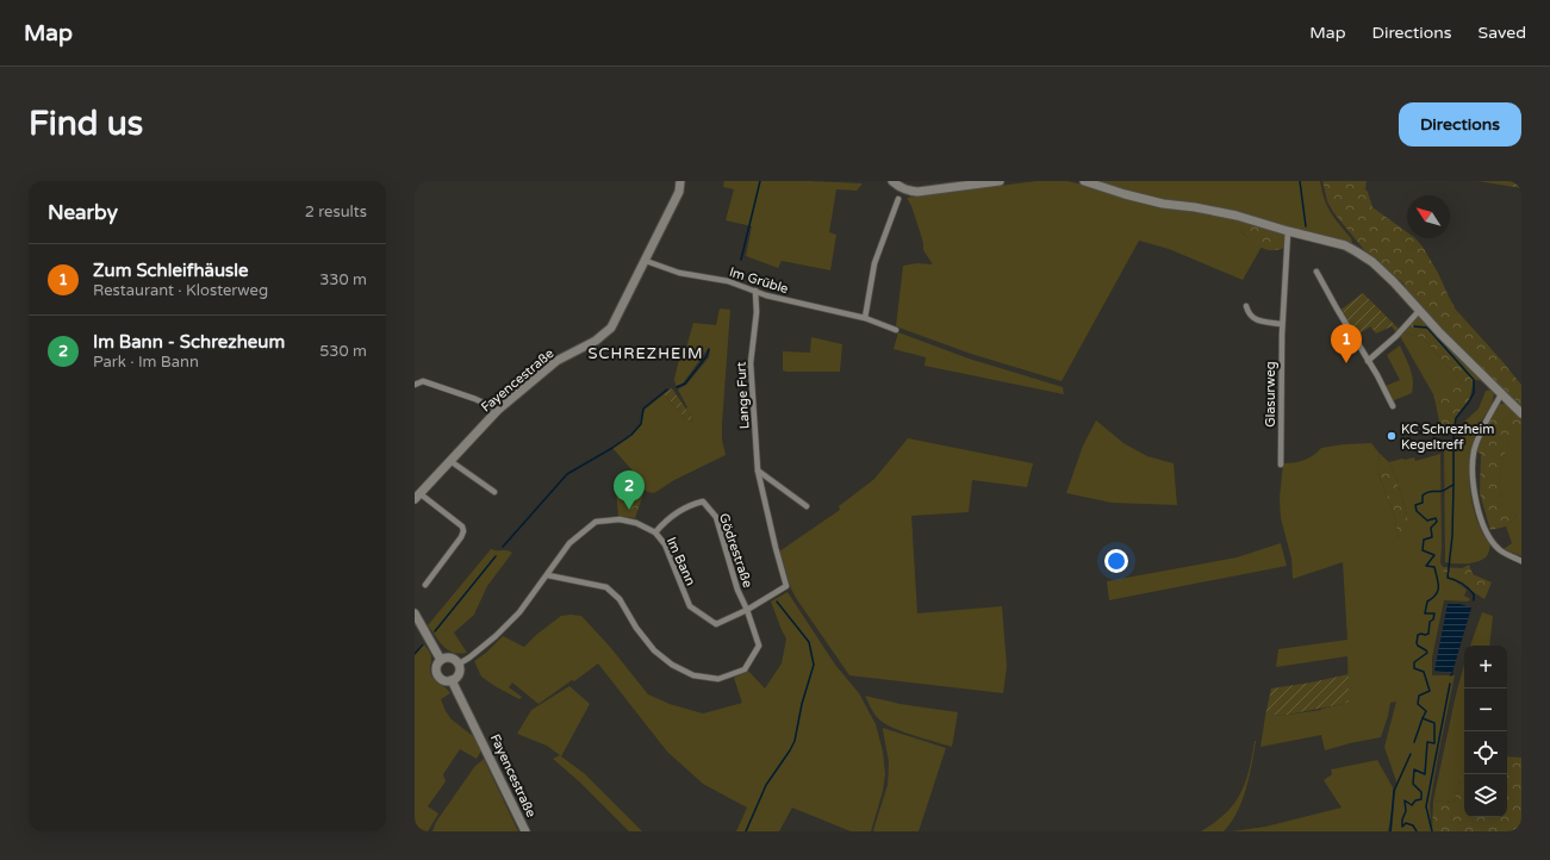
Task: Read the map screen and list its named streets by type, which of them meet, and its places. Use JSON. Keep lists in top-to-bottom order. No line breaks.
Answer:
{"streets":{"street":["Im Grüble","Fayencestraße","Glasurweg","Lange Furt","Gödrestraße","Im Bann"]},"crossings":[["Im Grüble","Fayencestraße"],["Im Grüble","Lange Furt"],["Fayencestraße","Im Bann"],["Lange Furt","Im Bann"],["Gödrestraße","Im Bann"]],"districts":["SCHREZHEIM"],"places":["KC Schrezheim Kegeltreff"],"north":"top left","page":{"header":"Map","nav":["Map","Directions","Saved"],"buttons":"Directions","title":"Find us","heading":["Nearby","2 results"],"list":[{"mark":"1","name":"Zum Schleifhäusle","note":"Restaurant · Klosterweg","value":"330 m"},{"mark":"2","name":"Im Bann - Schrezheum","note":"Park · Im Bann","value":"530 m"}],"pins":["1","2"],"map_buttons":["+","−"]}}
